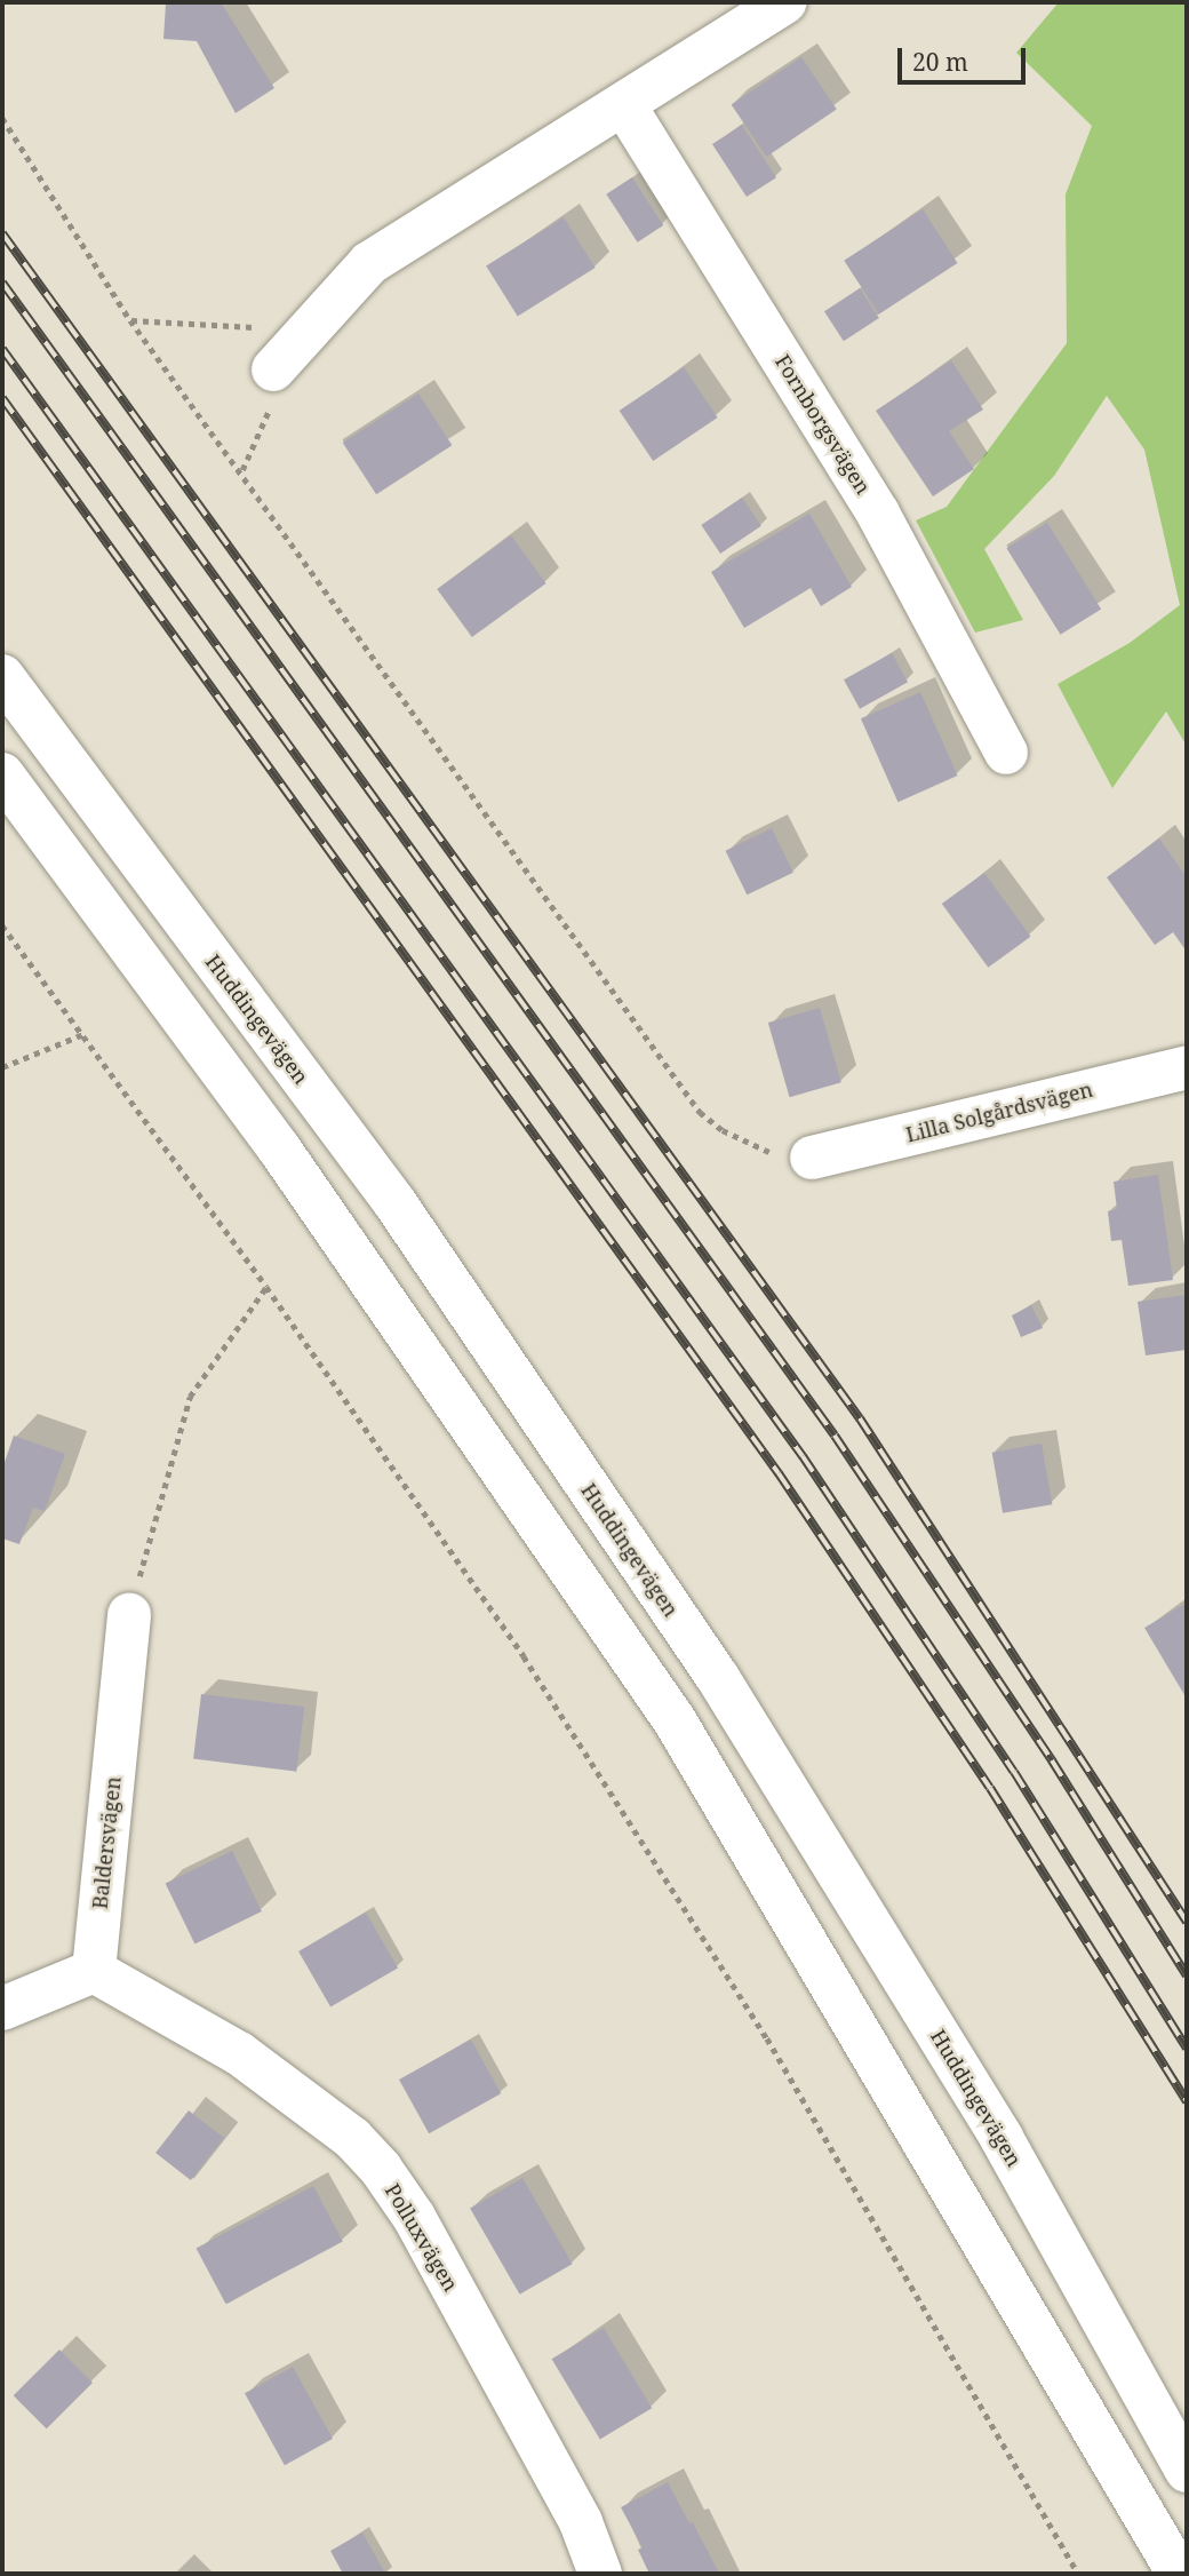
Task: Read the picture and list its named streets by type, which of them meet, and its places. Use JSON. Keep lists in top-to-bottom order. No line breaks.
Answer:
{"streets":{"main road":["Fornborgsvägen","Huddingevägen","Lilla Solgårdsvägen","Baldersvägen","Polluxvägen"]},"crossings":[["Baldersvägen","Polluxvägen"]],"scale_bar":"20 m"}
